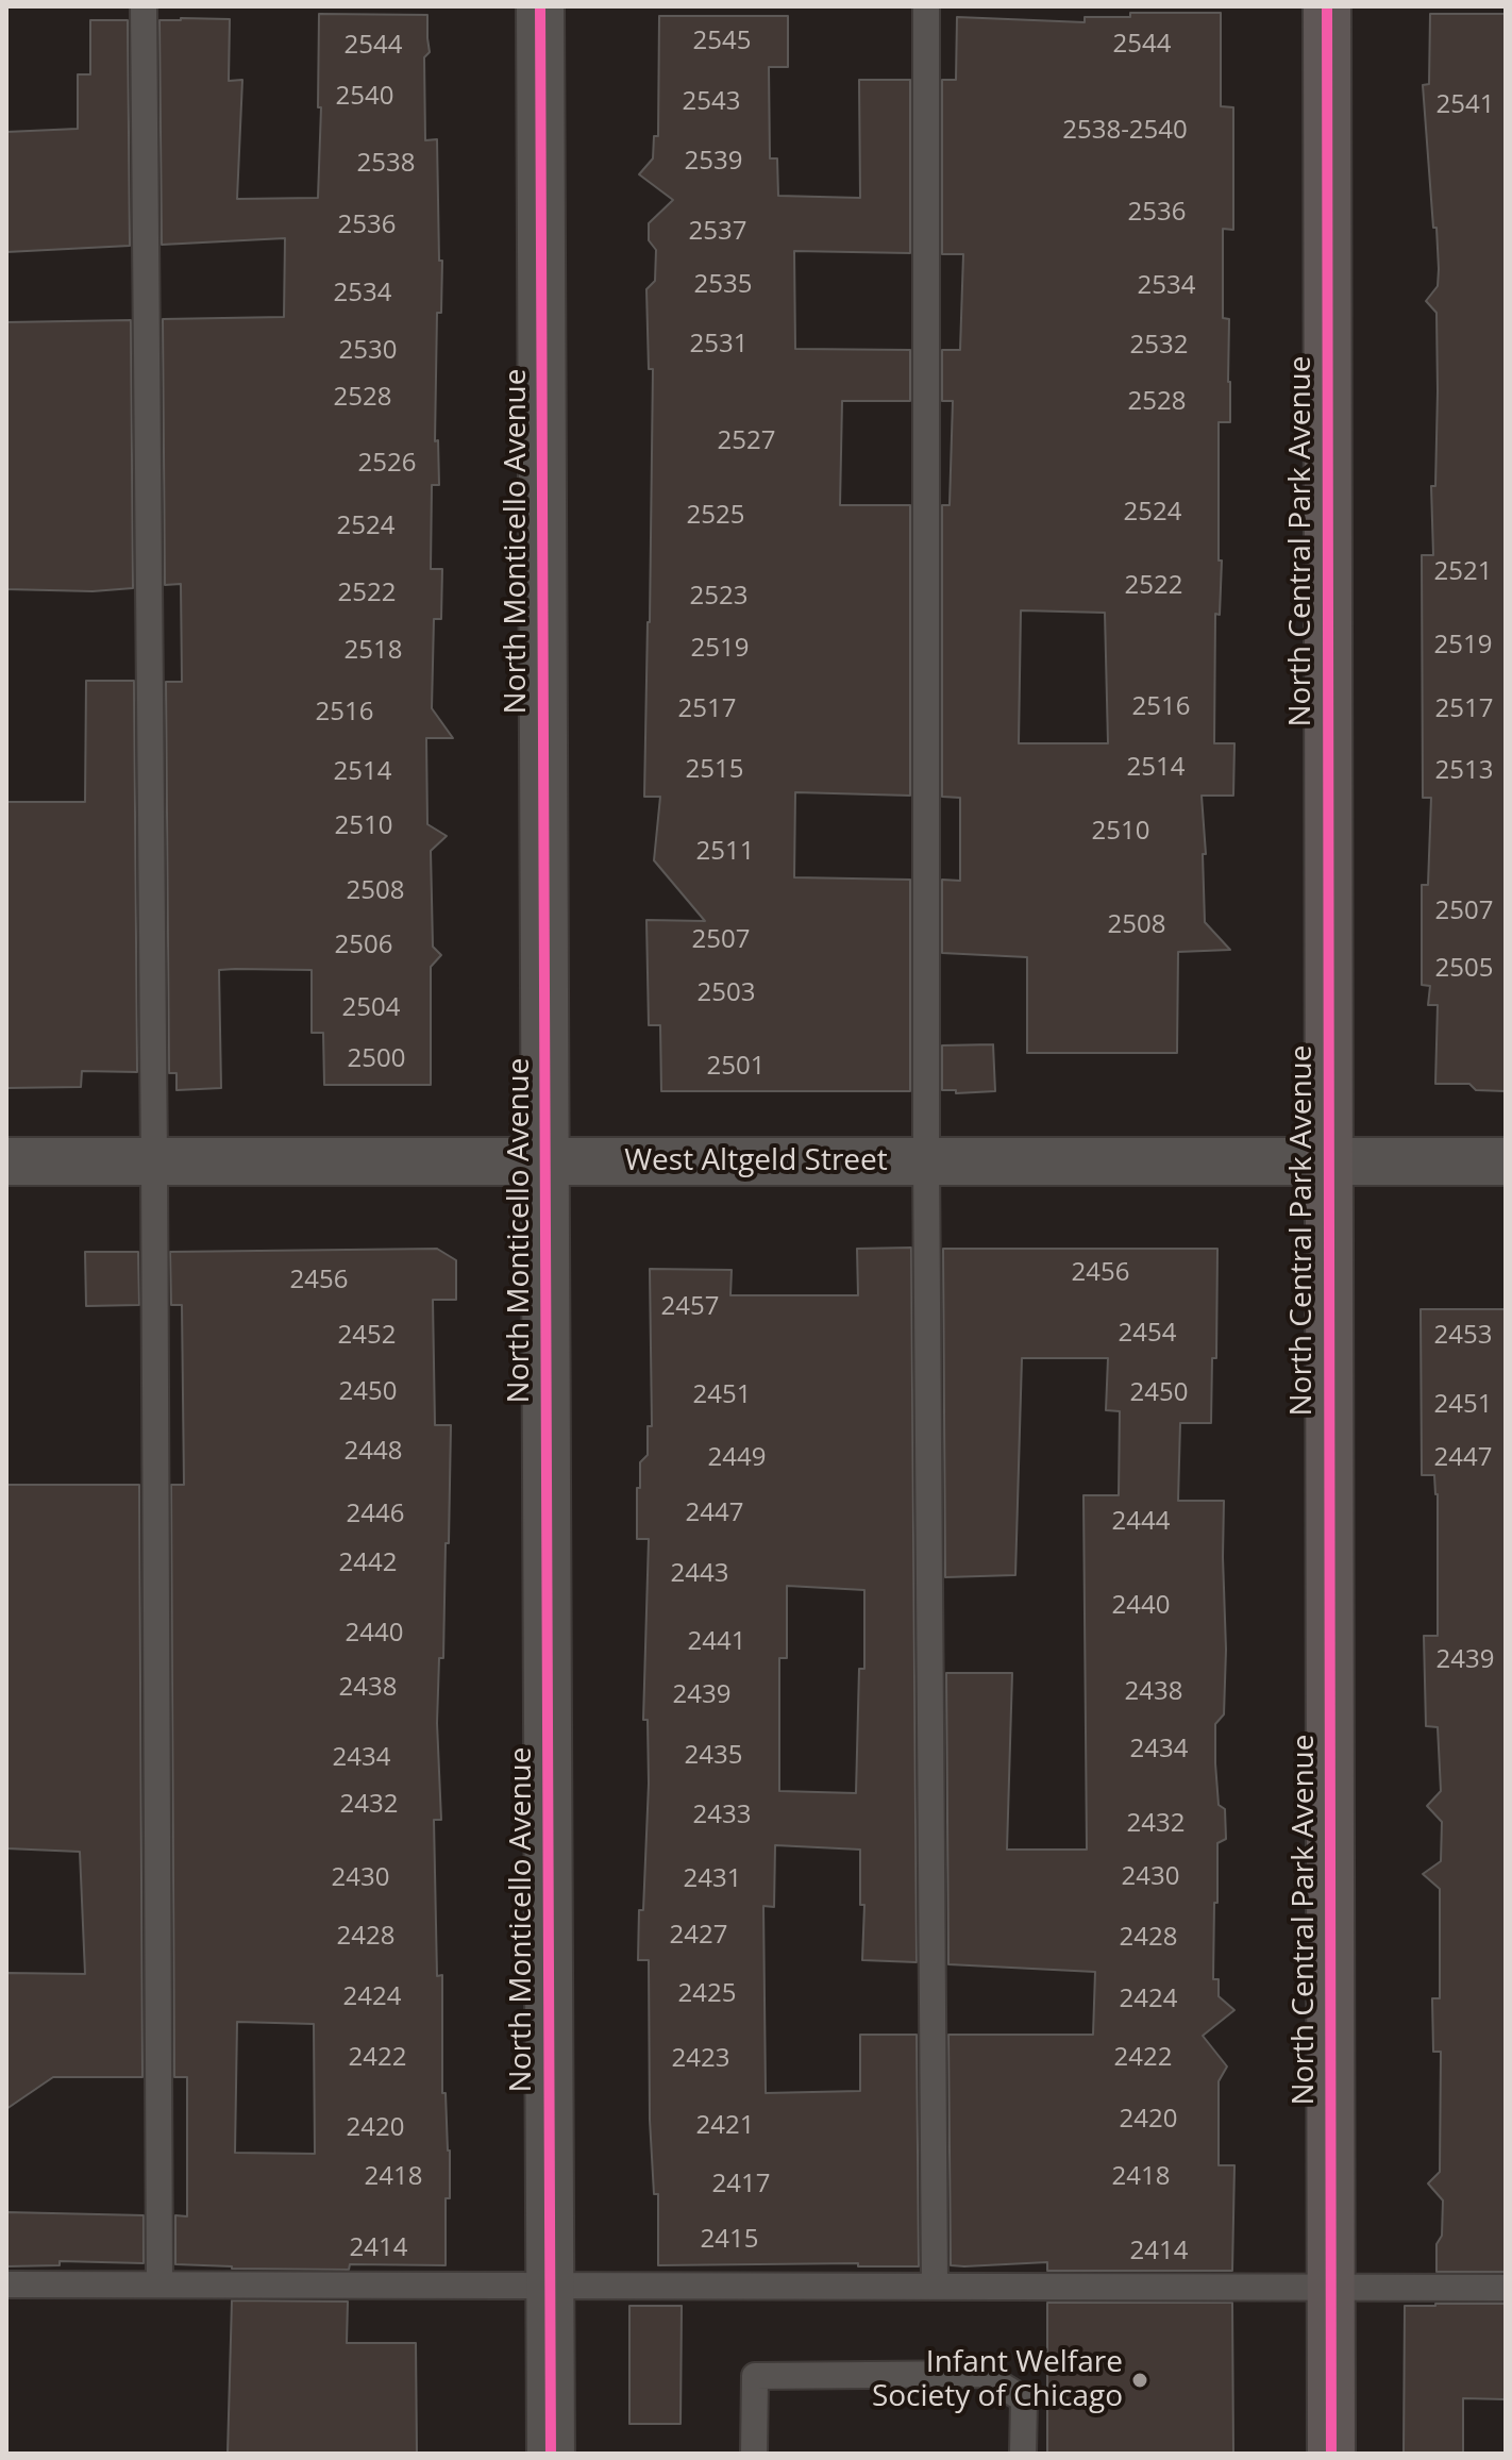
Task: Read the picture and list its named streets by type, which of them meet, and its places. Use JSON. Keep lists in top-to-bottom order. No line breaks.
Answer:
{"streets":{"street":["North Monticello Avenue","North Central Park Avenue","West Altgeld Street"]},"crossings":[["North Monticello Avenue","West Altgeld Street"],["North Central Park Avenue","West Altgeld Street"]],"places":["Infant Welfare Society of Chicago"],"house_numbers":["2545","2544","2544","2540","2543","2541","2538-2540","2539","2538","2536","2536","2537","2535","2534","2534","2531","2532","2530","2528","2528","2527","2526","2524","2525","2524","2521","2522","2522","2523","2519","2519","2518","2516","2517","2517","2516","2514","2515","2513","2514","2510","2510","2511","2508","2507","2508","2507","2506","2505","2503","2504","2500","2501","2456","2456","2457","2454","2452","2453","2450","2450","2451","2451","2448","2449","2447","2447","2446","2444","2442","2443","2440","2440","2441","2439","2438","2438","2439","2434","2435","2434","2432","2433","2432","2430","2430","2431","2427","2428","2428","2425","2424","2424","2422","2422","2423","2420","2421","2420","2418","2418","2417","2415","2414","2414"]}
